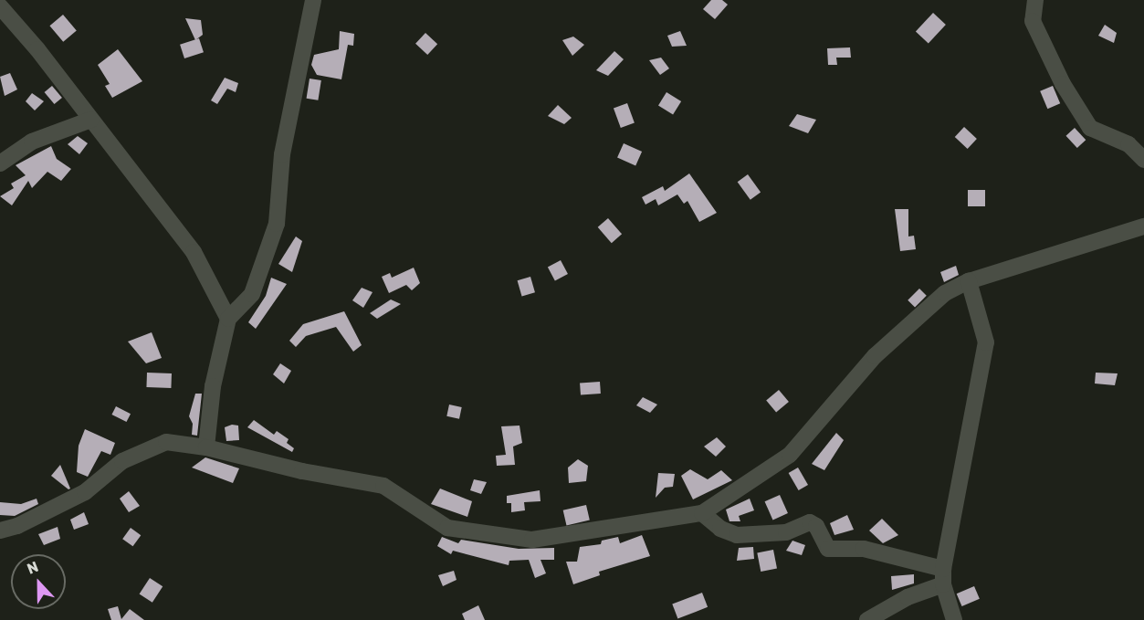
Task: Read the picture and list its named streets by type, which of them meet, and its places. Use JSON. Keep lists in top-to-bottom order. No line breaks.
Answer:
{"north":"top"}
